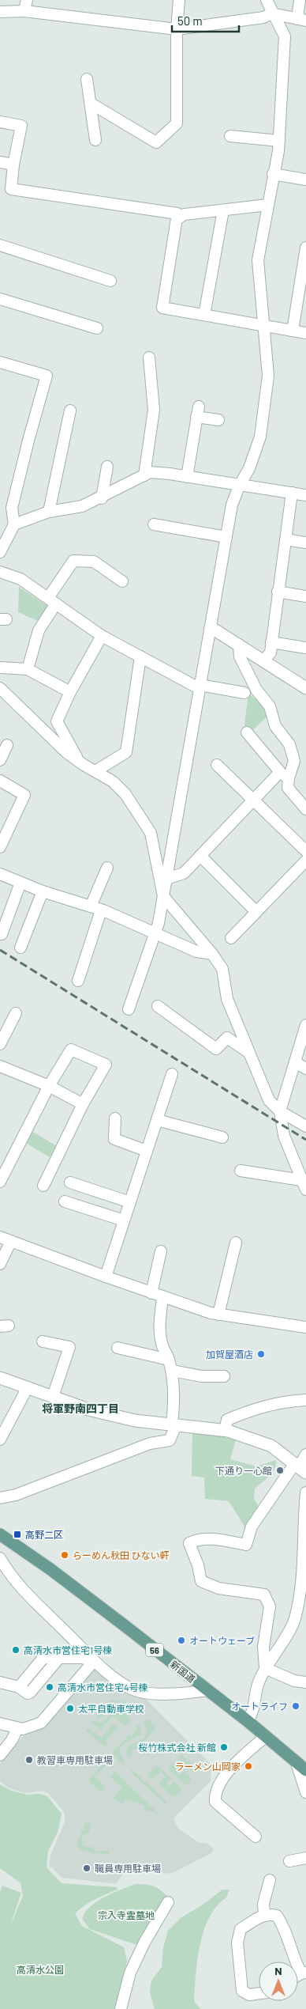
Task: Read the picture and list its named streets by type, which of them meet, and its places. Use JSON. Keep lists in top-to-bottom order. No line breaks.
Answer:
{"streets":{"main road":["56","新国道"]},"districts":["将軍野南四丁目"],"parks":["宗入寺霊墓地","高清水公園"],"places":{"other":["加賀屋酒店","下通り一心館","らーめん秋田 ひない軒","オートウェーブ","高清水市営住宅1号棟","高清水市営住宅4号棟","オートライフ","太平自動車学校","桜竹株式会社 新館","教習車専用駐車場","ラーメン山岡家","職員専用駐車場"],"transit":["高野二区"]},"scale_bar":"50 m","north":"top"}
